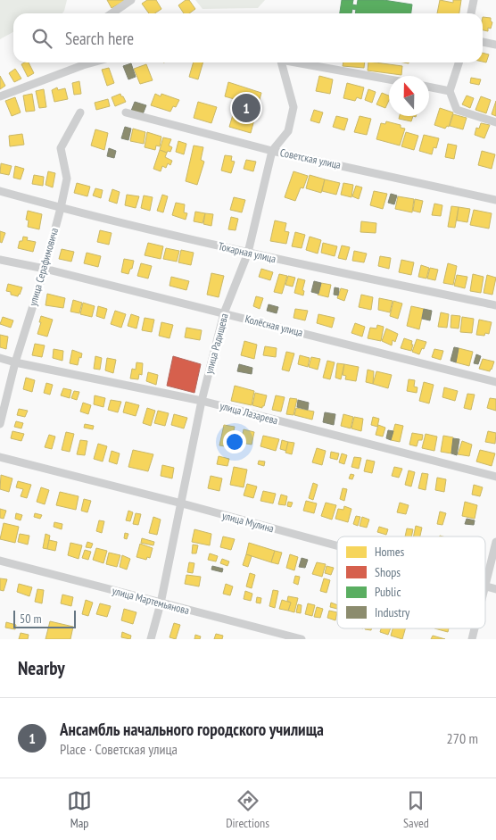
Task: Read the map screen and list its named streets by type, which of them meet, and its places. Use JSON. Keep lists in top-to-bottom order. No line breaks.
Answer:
{"streets":{"street":["Советская улица","Токарная улица","улица Серафимовича","Колёсная улица","улица Радищева","улица Лазарева","улица Мулина","улица Мартемьянова"]},"crossings":[["Советская улица","улица Радищева"],["Токарная улица","улица Серафимовича"],["Токарная улица","улица Радищева"],["улица Серафимовича","Колёсная улица"],["улица Серафимовича","улица Лазарева"],["Колёсная улица","улица Радищева"],["улица Радищева","улица Лазарева"],["улица Радищева","улица Мулина"],["улица Радищева","улица Мартемьянова"]],"legend":["Homes","Shops","Public","Industry"],"scale_bar":"50 m","north":"top","page":{"search":"Search here","pins":"1","scale":"50 m","heading":"Nearby","list":[{"mark":"1","name":"Ансамбль начального городского училища","note":"Place · Советская улица","value":"270 m"}],"nav":["Map","Directions","Saved"]}}
